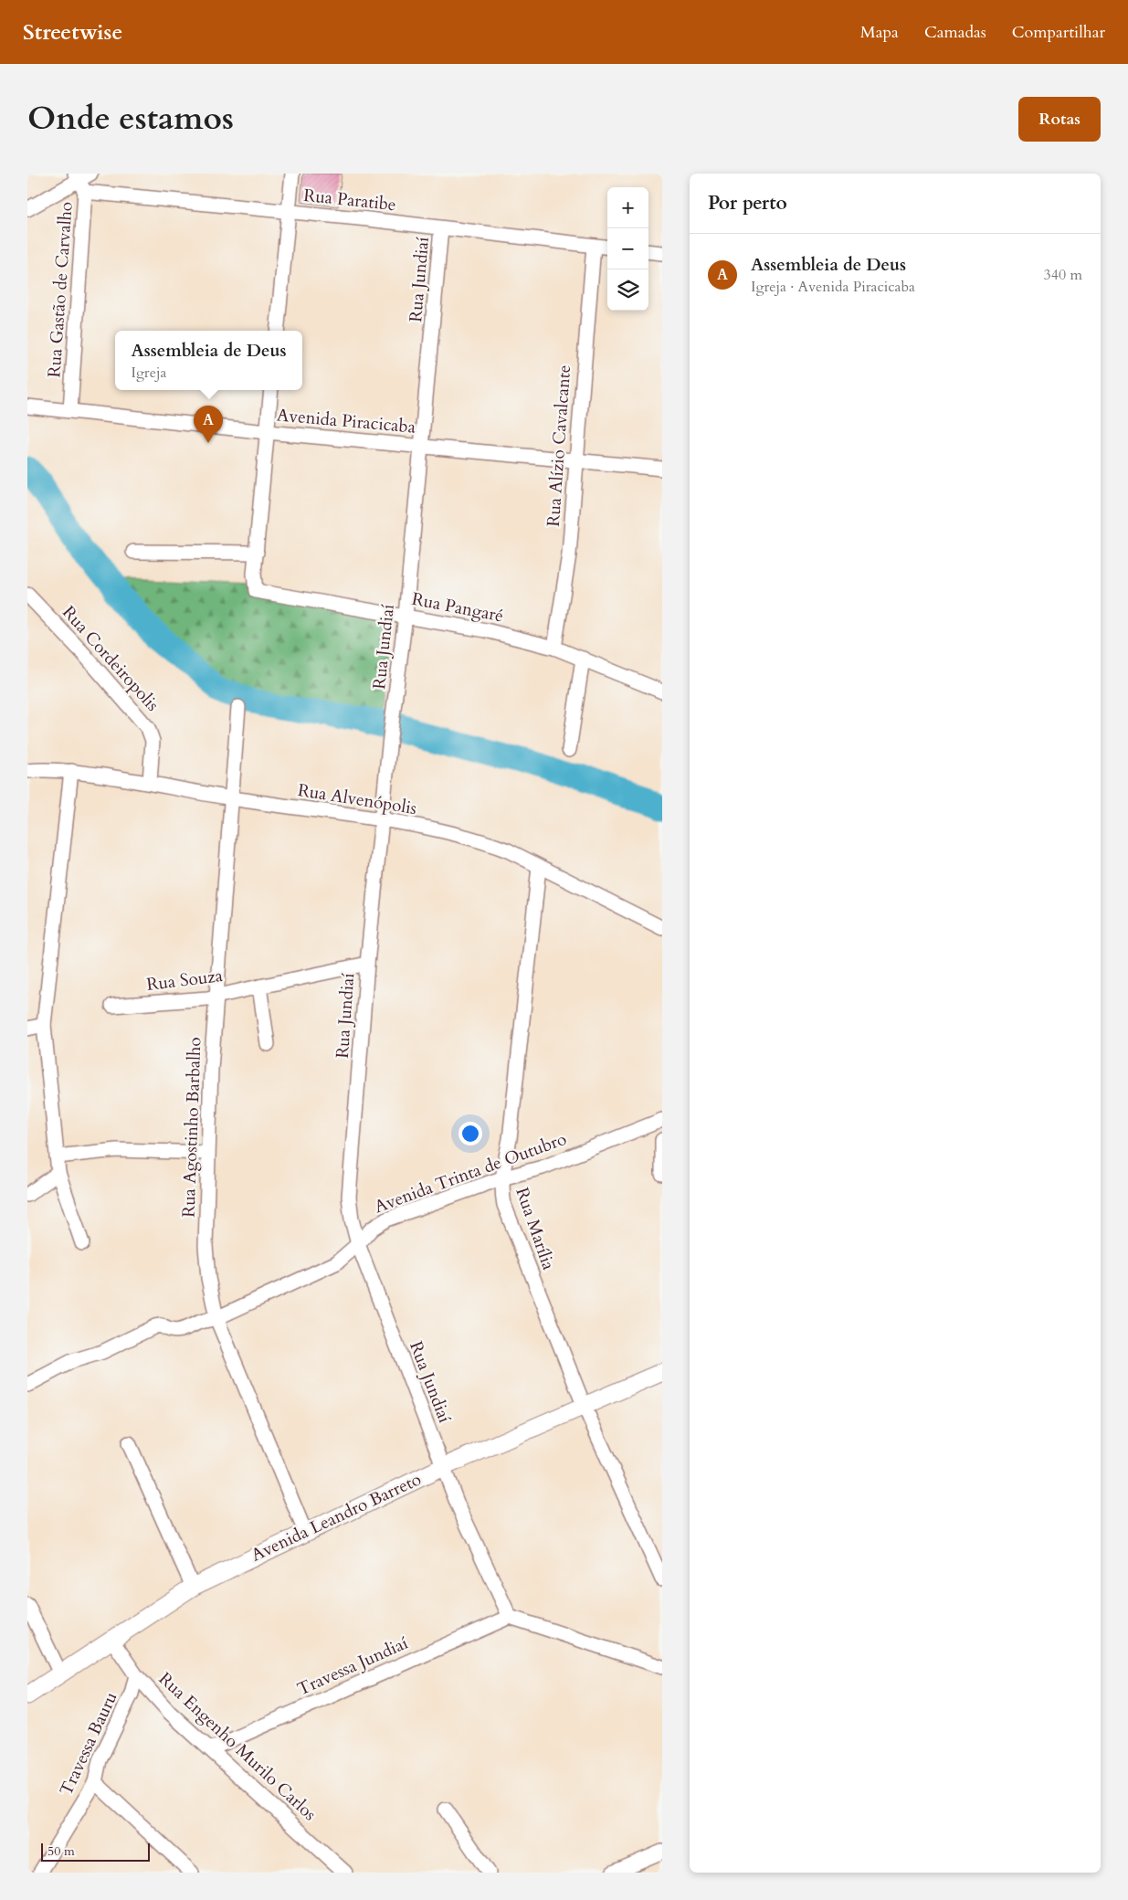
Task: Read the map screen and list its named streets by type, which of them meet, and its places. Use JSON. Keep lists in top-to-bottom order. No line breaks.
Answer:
{"streets":{"main road":["Avenida Leandro Barreto"],"street":["Rua Paratibe","Rua Jundiaí","Rua Gastão de Carvalho","Avenida Piracicaba","Rua Alízio Cavalcante","Rua Pangaré","Rua Cordeiropolis","Rua Alvenópolis","Rua Souza","Rua Agostinho Barbalho","Avenida Trinta de Outubro","Rua Marília","Travessa Jundiaí","Travessa Bauru","Rua Engenho Murilo Carlos"]},"crossings":[["Rua Paratibe","Rua Jundiaí"],["Rua Paratibe","Rua Gastão de Carvalho"],["Rua Paratibe","Rua Alízio Cavalcante"],["Rua Jundiaí","Avenida Piracicaba"],["Rua Jundiaí","Rua Pangaré"],["Rua Jundiaí","Rua Alvenópolis"],["Rua Jundiaí","Rua Souza"],["Rua Jundiaí","Avenida Trinta de Outubro"],["Rua Jundiaí","Avenida Leandro Barreto"],["Rua Jundiaí","Travessa Jundiaí"],["Rua Gastão de Carvalho","Avenida Piracicaba"],["Avenida Piracicaba","Rua Alízio Cavalcante"],["Rua Alízio Cavalcante","Rua Pangaré"],["Rua Cordeiropolis","Rua Alvenópolis"],["Rua Alvenópolis","Rua Agostinho Barbalho"],["Rua Alvenópolis","Rua Marília"],["Rua Souza","Rua Agostinho Barbalho"],["Rua Agostinho Barbalho","Avenida Trinta de Outubro"],["Rua Agostinho Barbalho","Avenida Leandro Barreto"],["Avenida Trinta de Outubro","Rua Marília"],["Rua Marília","Avenida Leandro Barreto"],["Avenida Leandro Barreto","Rua Engenho Murilo Carlos"],["Travessa Jundiaí","Rua Engenho Murilo Carlos"],["Travessa Bauru","Rua Engenho Murilo Carlos"]],"scale_bar":"50 m","page":{"header":"Streetwise","nav":["Mapa","Camadas","Compartilhar"],"title":"Onde estamos","buttons":"Rotas","heading":"Por perto","map_buttons":["+","−"],"list":[{"mark":"A","name":"Assembleia de Deus","note":"Igreja · Avenida Piracicaba","value":"340 m"}],"popup":["Assembleia de Deus","Igreja"],"pins":"A","scale":"50 m"}}
